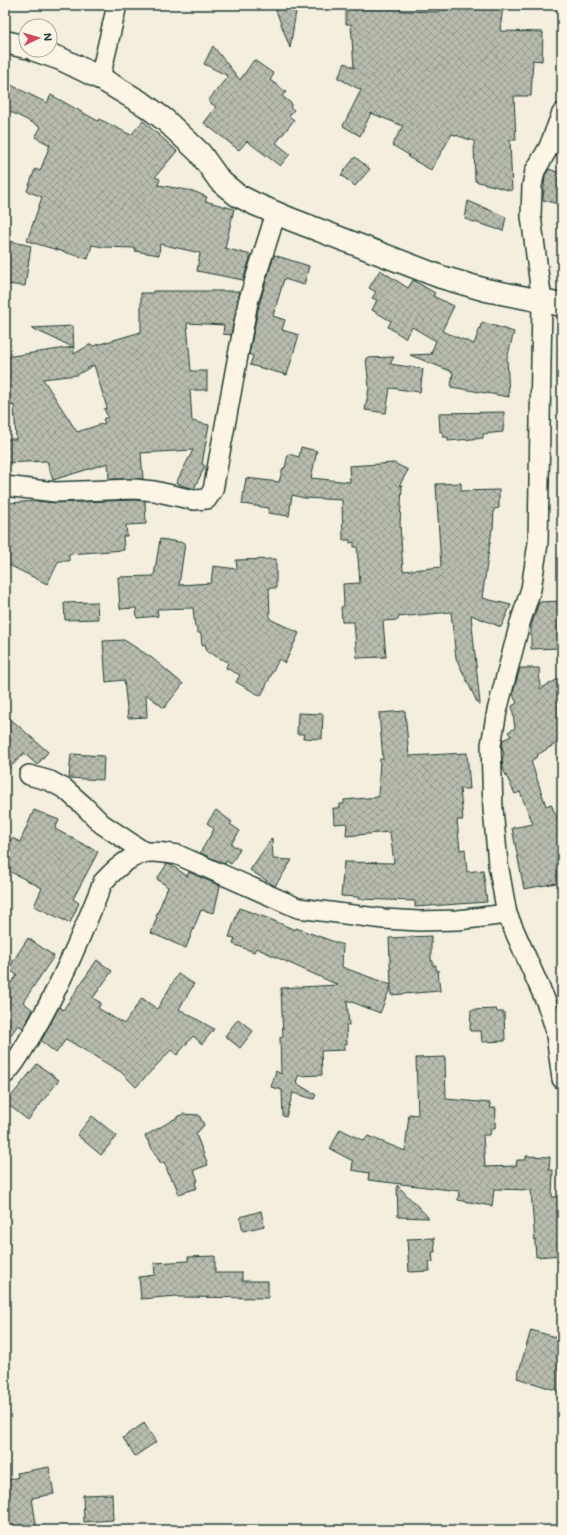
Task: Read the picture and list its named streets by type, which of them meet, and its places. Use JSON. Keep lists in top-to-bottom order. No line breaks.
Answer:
{"north":"right"}
